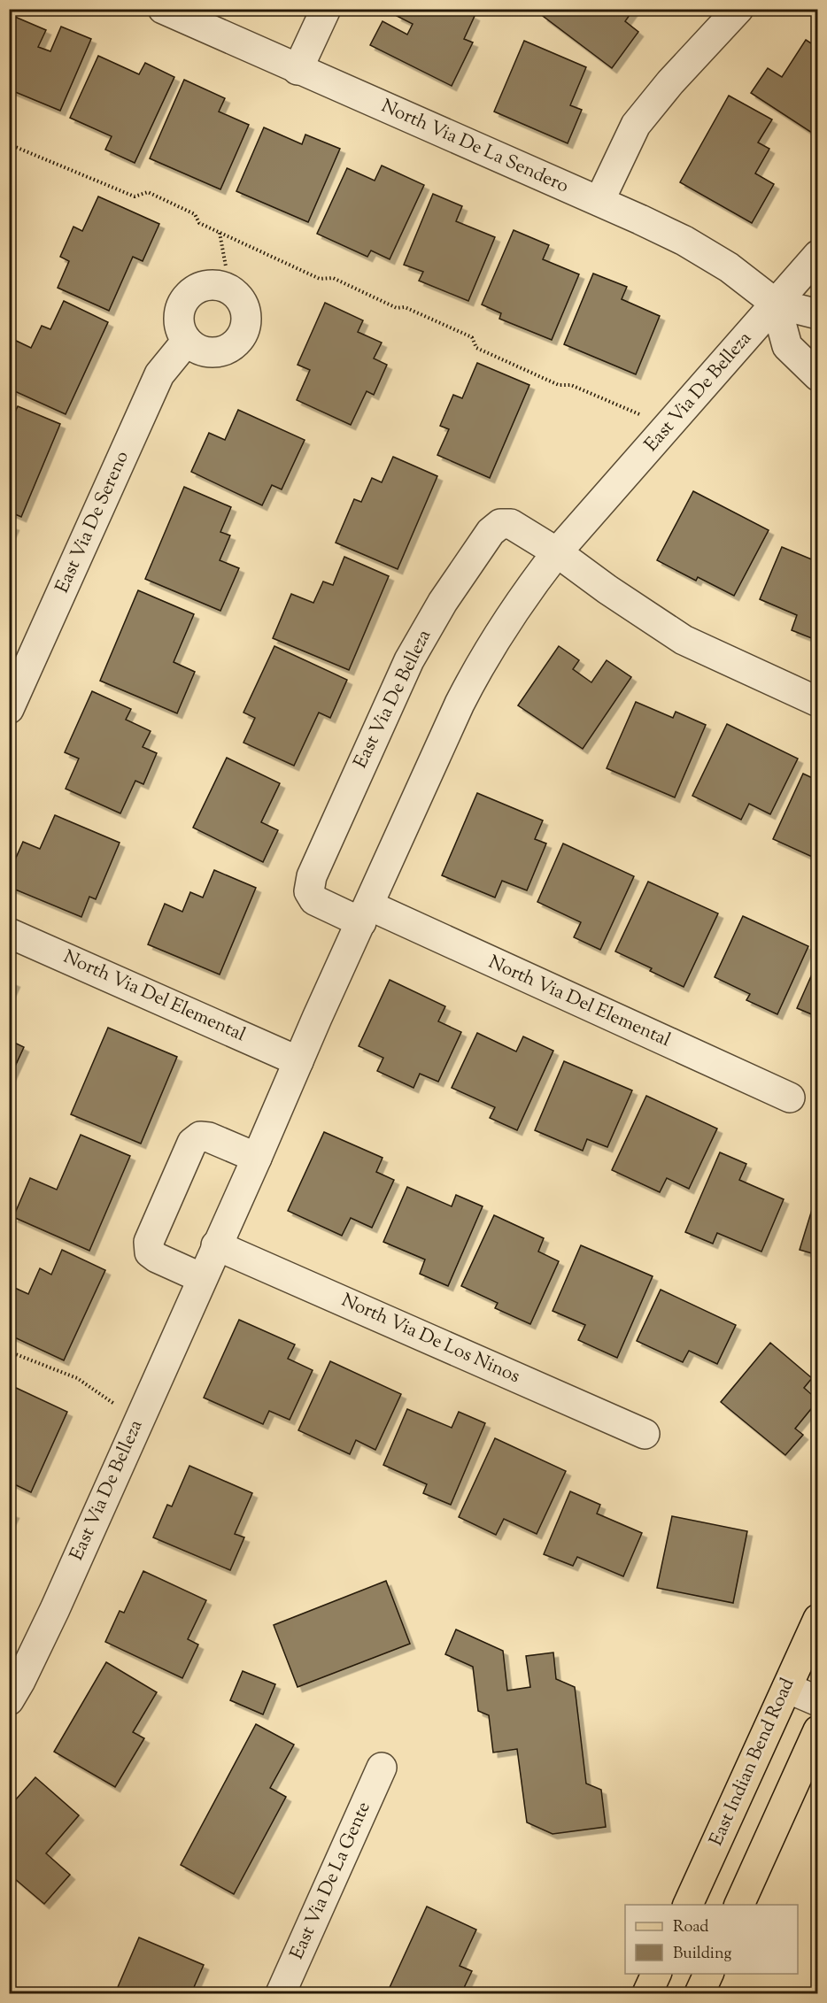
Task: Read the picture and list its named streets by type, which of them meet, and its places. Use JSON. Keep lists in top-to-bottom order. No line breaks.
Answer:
{"streets":{"main road":["East Indian Bend Road"],"street":["North Via De La Sendero","East Via De Belleza","East Via De Sereno","North Via Del Elemental","North Via De Los Ninos","East Via De La Gente"]},"crossings":[["North Via De La Sendero","East Via De Belleza"],["East Via De Belleza","North Via Del Elemental"],["East Via De Belleza","North Via De Los Ninos"]],"legend":["Road","Building"]}
